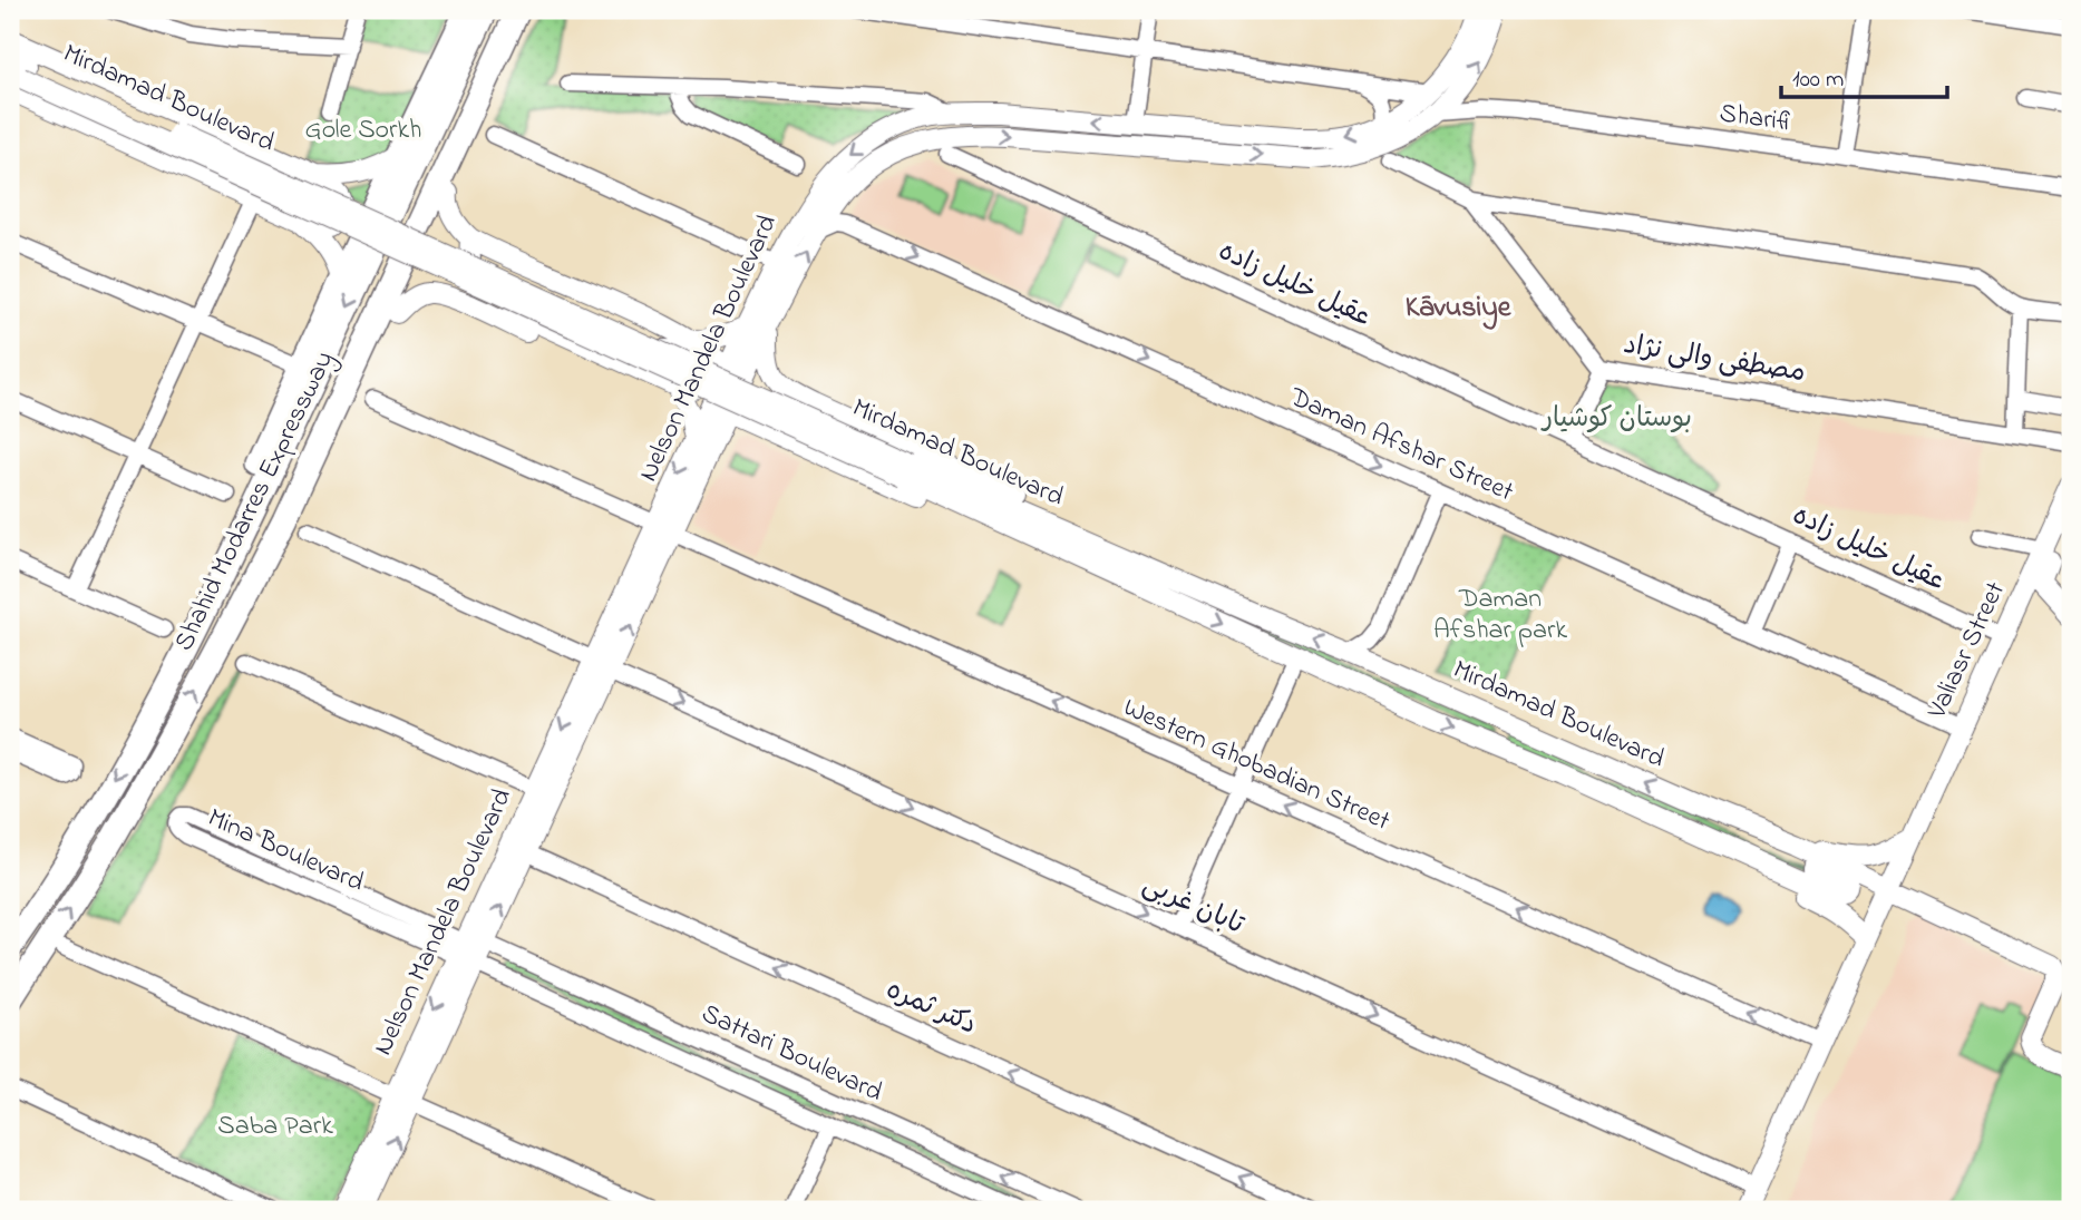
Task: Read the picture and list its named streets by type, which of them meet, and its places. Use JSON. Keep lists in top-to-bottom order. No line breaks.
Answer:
{"streets":{"highway":["Shahid Modarres Expressway"],"main road":["Mirdamad Boulevard","Nelson Mandela Boulevard","Valiasr Street"],"street":["Sharifi","عقیل خلیل زاده","مصطفی والی نژاد","Daman Afshar Street","Western Ghobadian Street","Mina Boulevard","تابان غربی","دکتر ثمره","Sattari Boulevard"]},"crossings":[["Sharifi","Nelson Mandela Boulevard"],["عقیل خلیل زاده","Valiasr Street"],["Nelson Mandela Boulevard","Daman Afshar Street"],["Nelson Mandela Boulevard","Western Ghobadian Street"],["Nelson Mandela Boulevard","Mina Boulevard"],["Nelson Mandela Boulevard","تابان غربی"],["Nelson Mandela Boulevard","دکتر ثمره"],["Nelson Mandela Boulevard","Sattari Boulevard"],["Daman Afshar Street","Valiasr Street"],["Mina Boulevard","Sattari Boulevard"]],"one_way":["Daman Afshar Street","Western Ghobadian Street","تابان غربی","دکتر ثمره"],"districts":["Kāvusiye"],"parks":["Gole Sorkh","بوستان کوشیار","Daman Afshar park","Saba Park"],"scale_bar":"100 m"}
